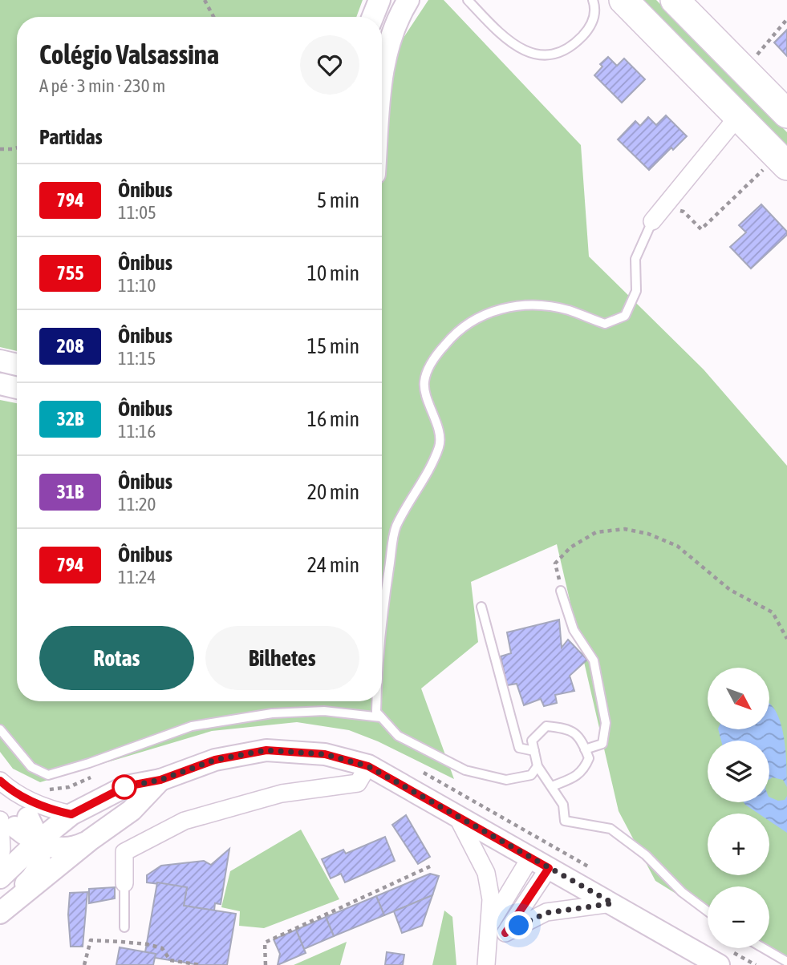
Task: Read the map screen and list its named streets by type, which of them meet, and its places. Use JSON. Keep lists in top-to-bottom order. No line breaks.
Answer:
{"lines":["bus line 794"],"north":"bottom right","page":{"heading":[["Colégio Valsassina","A pé · 3 min · 230 m"],"Partidas"],"list":[{"mark":"794","name":"Ônibus","note":"11:05","value":"5 min"},{"mark":"755","name":"Ônibus","note":"11:10","value":"10 min"},{"mark":"208","name":"Ônibus","note":"11:15","value":"15 min"},{"mark":"32B","name":"Ônibus","note":"11:16","value":"16 min"},{"mark":"31B","name":"Ônibus","note":"11:20","value":"20 min"},{"mark":"794","name":"Ônibus","note":"11:24","value":"24 min"}],"buttons":["Rotas","Bilhetes"],"map_buttons":["+","−"]}}
